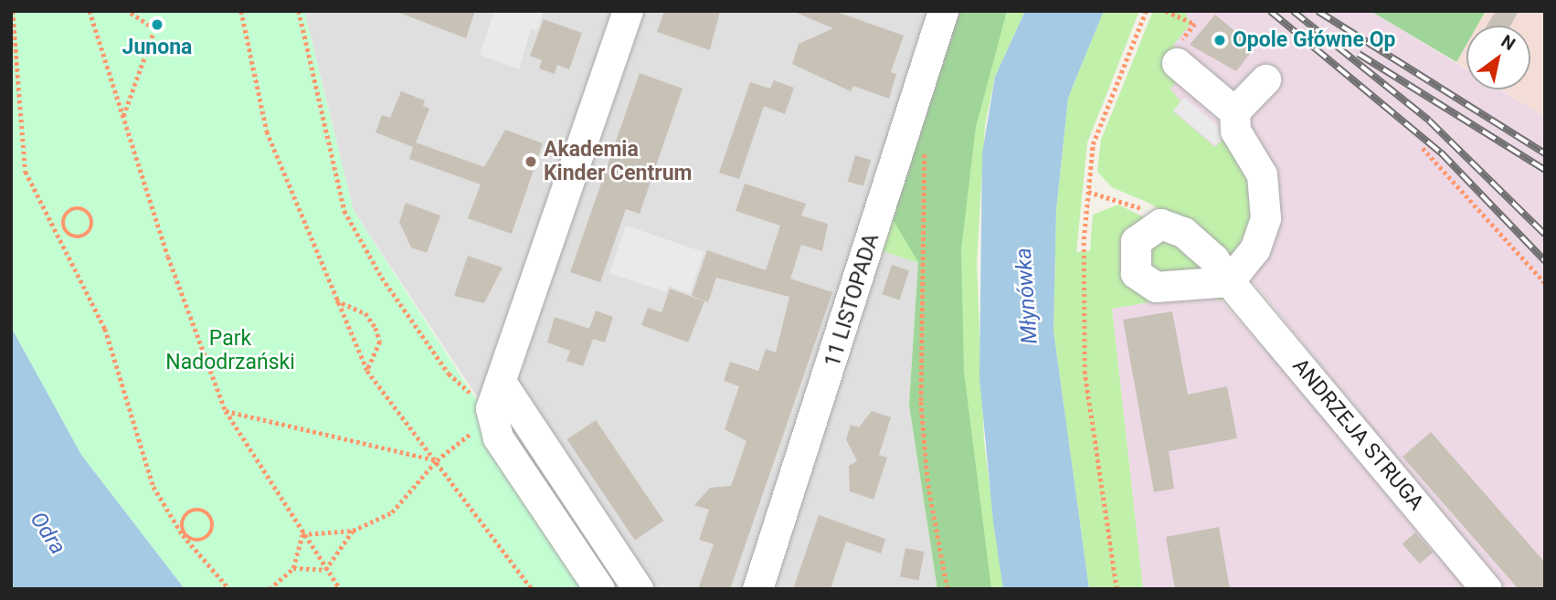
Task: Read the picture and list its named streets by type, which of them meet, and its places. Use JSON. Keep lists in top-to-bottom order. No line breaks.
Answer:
{"streets":{"street":["11 LISTOPADA","ANDRZEJA STRUGA"]},"water":["Młynówka","Odra"],"parks":["Park Nadodrzański"],"places":["Junona","Opole Główne Op","Akademia Kinder Centrum"],"north":"top right"}
